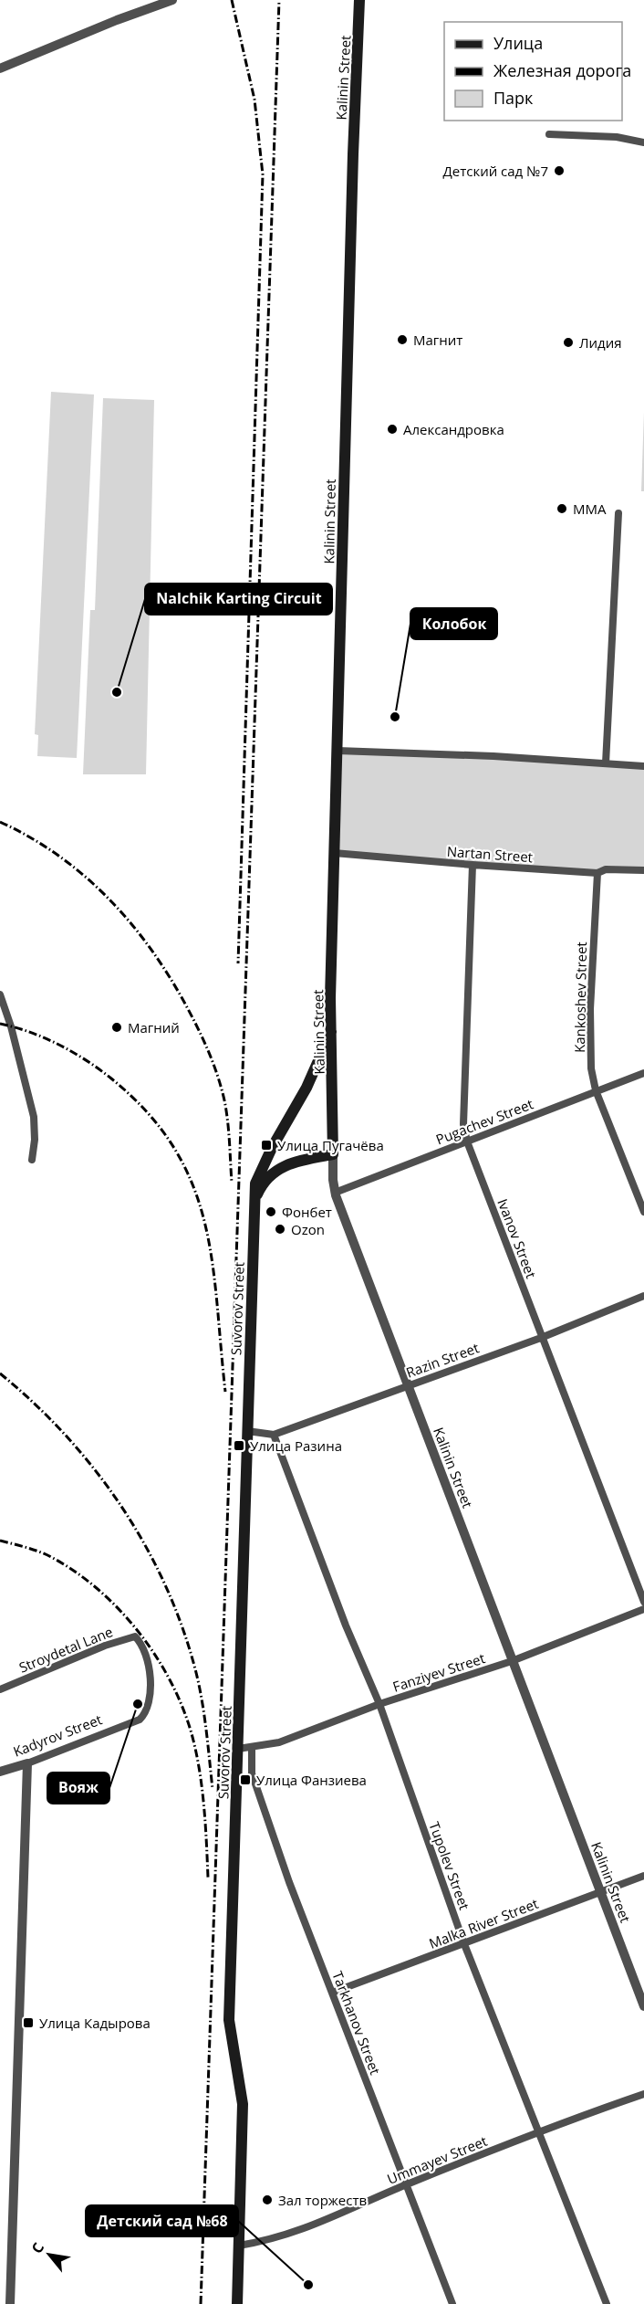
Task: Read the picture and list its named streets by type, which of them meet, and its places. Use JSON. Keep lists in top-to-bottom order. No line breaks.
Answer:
{"streets":{"main road":["Kalinin Street","Suvorov Street"],"street":["Nartan Street","Kankoshev Street","Pugachev Street","Ivanov Street","Razin Street","Stroydetal Lane","Fanziyev Street","Kadyrov Street","Tupolev Street","Malka River Street","Tarkhanov Street","Ummayev Street"]},"crossings":[["Kalinin Street","Nartan Street"],["Kalinin Street","Pugachev Street"],["Kalinin Street","Suvorov Street"],["Kalinin Street","Razin Street"],["Kalinin Street","Fanziyev Street"],["Kalinin Street","Malka River Street"],["Nartan Street","Kankoshev Street"],["Nartan Street","Ivanov Street"],["Kankoshev Street","Pugachev Street"],["Pugachev Street","Ivanov Street"],["Ivanov Street","Razin Street"],["Suvorov Street","Razin Street"],["Suvorov Street","Fanziyev Street"],["Suvorov Street","Ummayev Street"],["Razin Street","Tupolev Street"],["Stroydetal Lane","Kadyrov Street"],["Fanziyev Street","Tupolev Street"],["Fanziyev Street","Tarkhanov Street"],["Tupolev Street","Malka River Street"],["Tupolev Street","Ummayev Street"],["Malka River Street","Tarkhanov Street"],["Tarkhanov Street","Ummayev Street"]],"places":{"other":["Детский сад №7","Магнит","Лидия","Александровка","MMA","Nalchik Karting Circuit","Колобок","Магний","Фонбет","Ozon","Вояж","Зал торжеств","Детский сад №68"],"transit":["Улица Пугачёва","Улица Разина","Улица Фанзиева","Улица Кадырова"]},"legend":["Улица","Железная дорога","Парк"],"north":"top left"}
